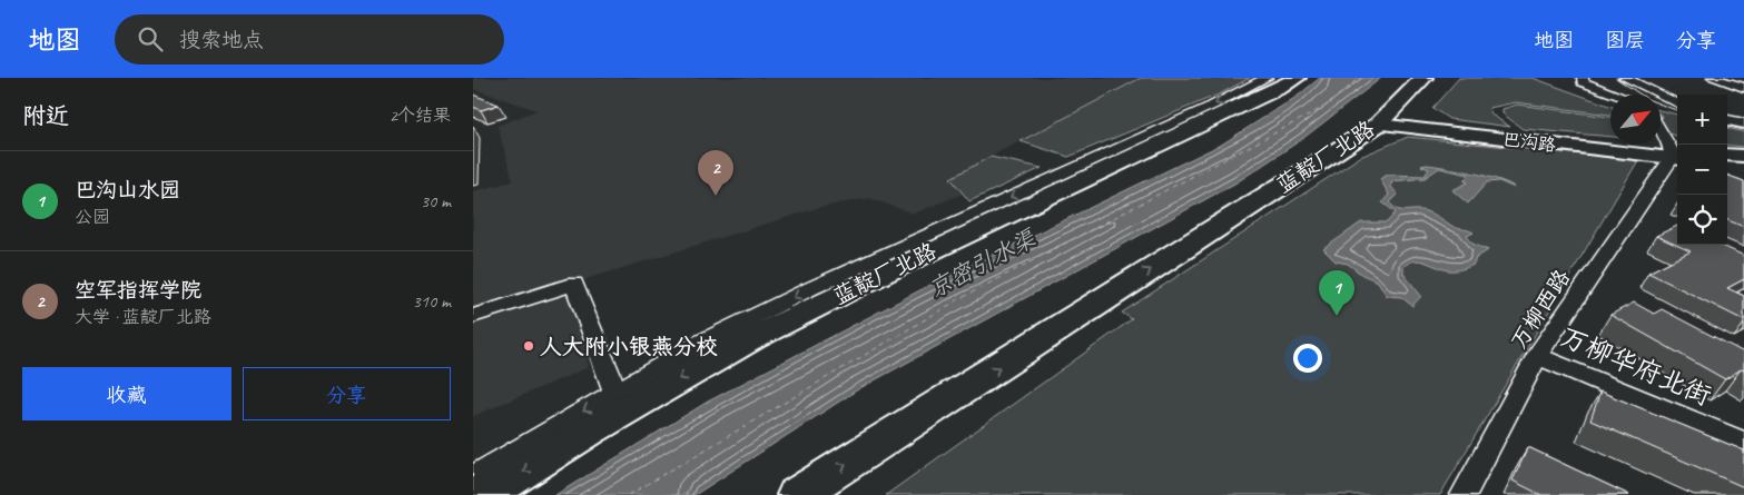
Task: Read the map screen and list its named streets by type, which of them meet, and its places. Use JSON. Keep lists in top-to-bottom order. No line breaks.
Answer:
{"streets":{"highway":["蓝靛厂北路"],"main road":["巴沟路"],"street":["万柳西路","万柳华府北街"]},"crossings":[["巴沟路","蓝靛厂北路"],["巴沟路","万柳西路"],["万柳西路","万柳华府北街"]],"water":["京密引水渠"],"places":["人大附小银燕分校"],"north":"top right","page":{"header":"地图","search":"搜索地点","nav":["地图","图层","分享"],"heading":["附近","2个结果"],"map_buttons":["+","−"],"list":[{"mark":"1","name":"巴沟山水园","note":"公园","value":"30 m"},{"mark":"2","name":"空军指挥学院","note":"大学 · 蓝靛厂北路","value":"310 m"}],"pins":["2","1"],"buttons":["收藏","分享"]}}
